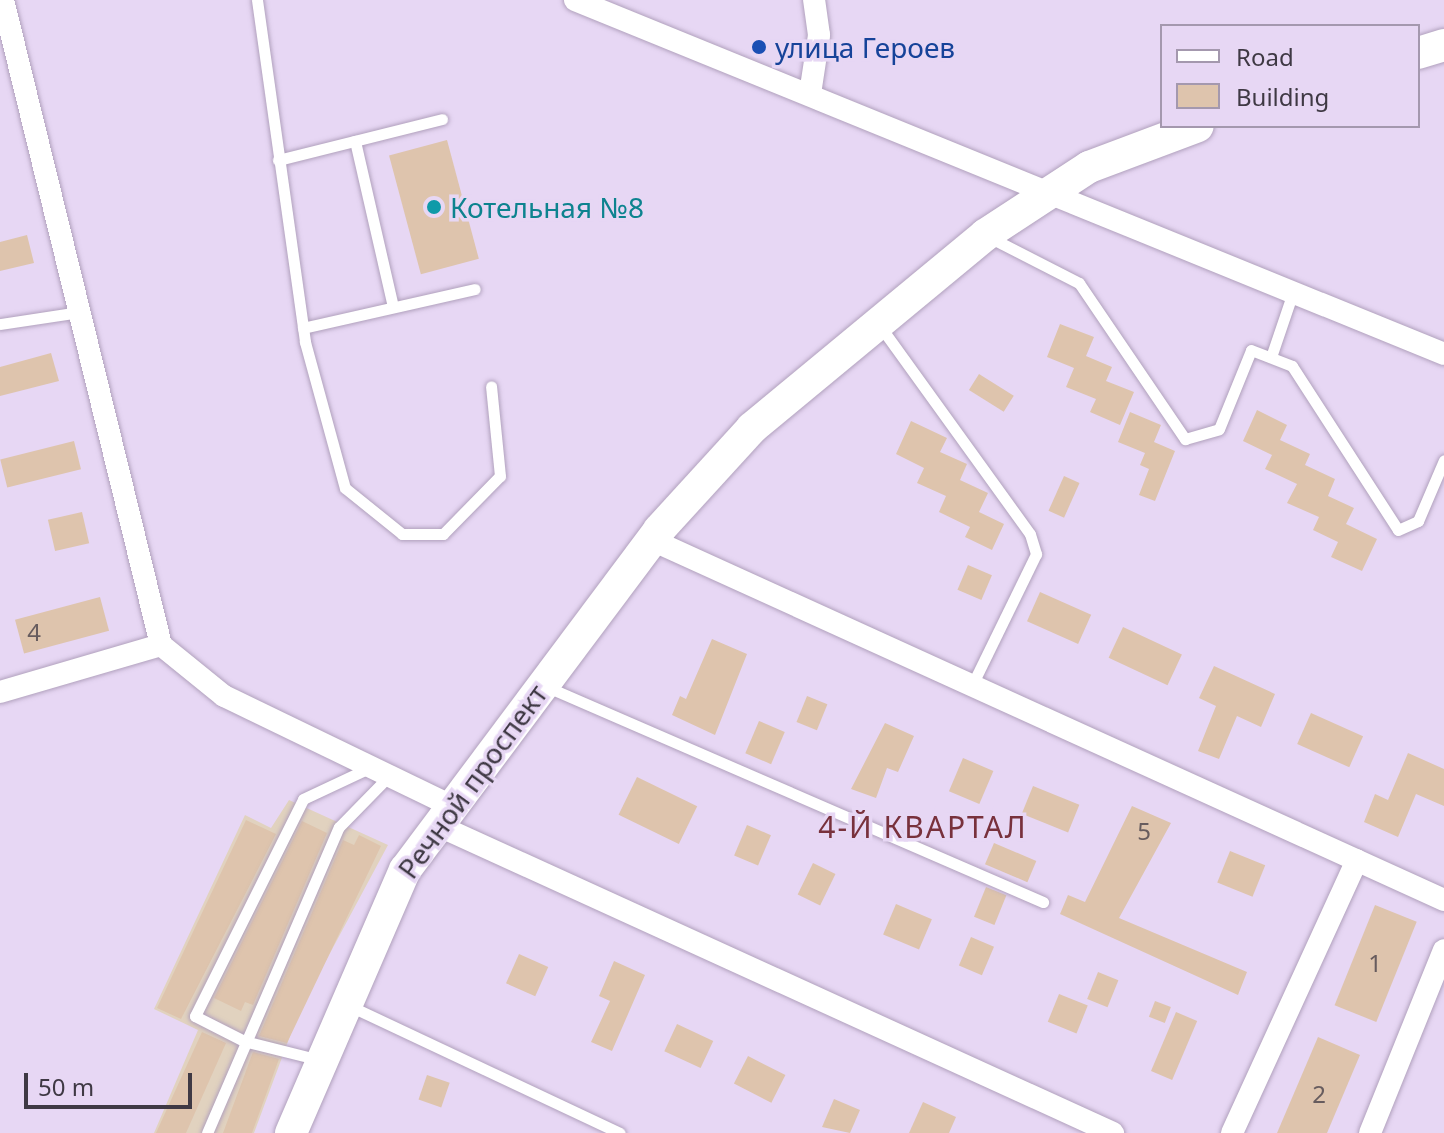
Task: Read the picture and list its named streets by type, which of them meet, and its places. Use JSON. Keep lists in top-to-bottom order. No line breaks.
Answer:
{"streets":{"street":["Речной проспект"]},"districts":["4-Й КВАРТАЛ"],"places":["улица Героев","Котельная №8"],"house_numbers":["4","5","1","2"],"legend":["Road","Building"],"scale_bar":"50 m"}
